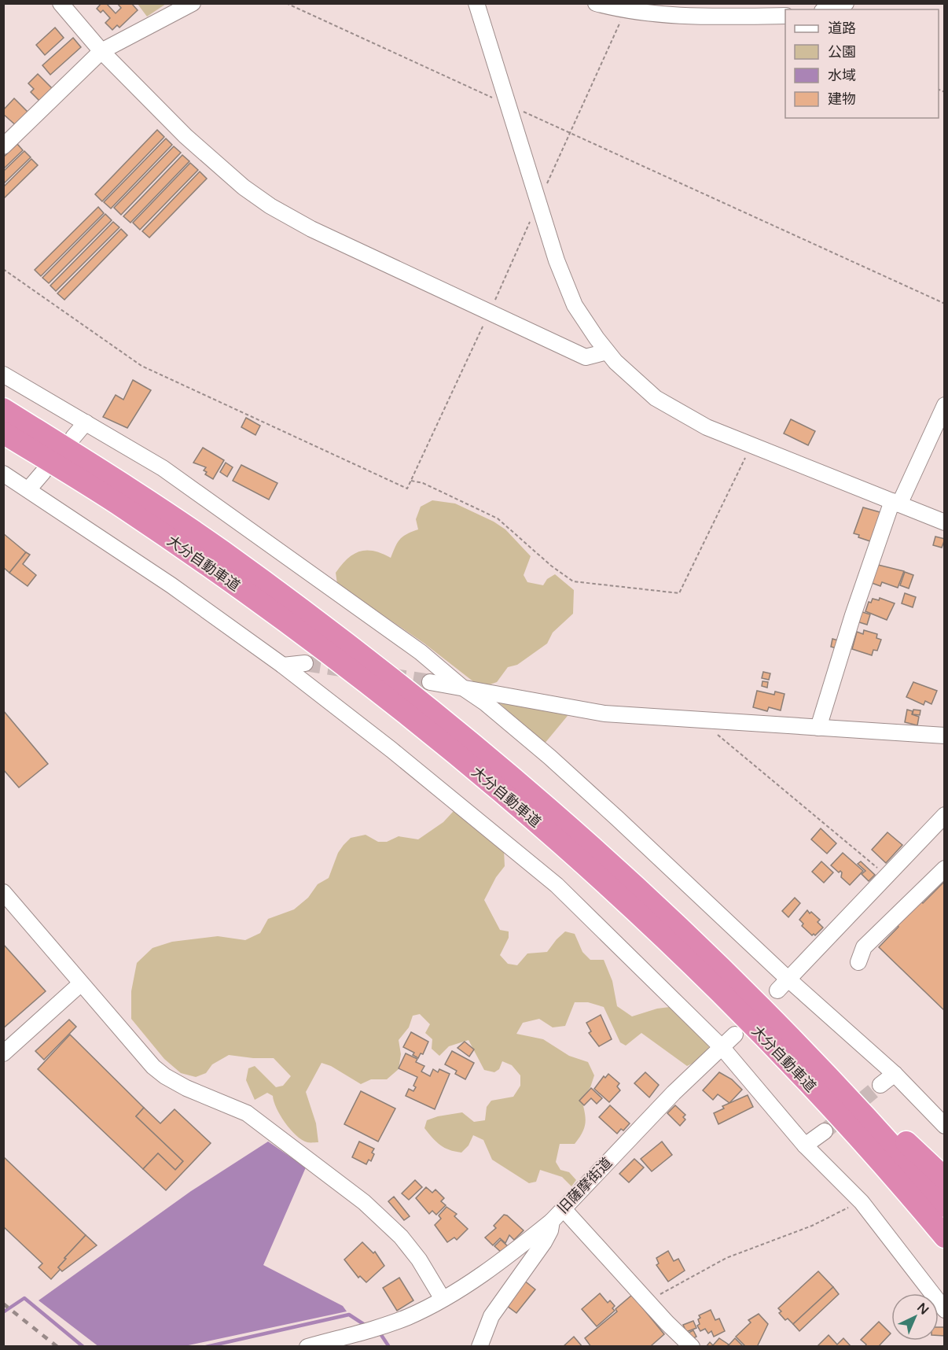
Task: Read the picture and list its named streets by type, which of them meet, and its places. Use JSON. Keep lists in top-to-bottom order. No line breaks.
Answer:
{"streets":{"highway":["大分自動車道"],"street":["旧薩摩街道"]},"legend":["道路","公園","水域","建物"],"north":"top right"}
